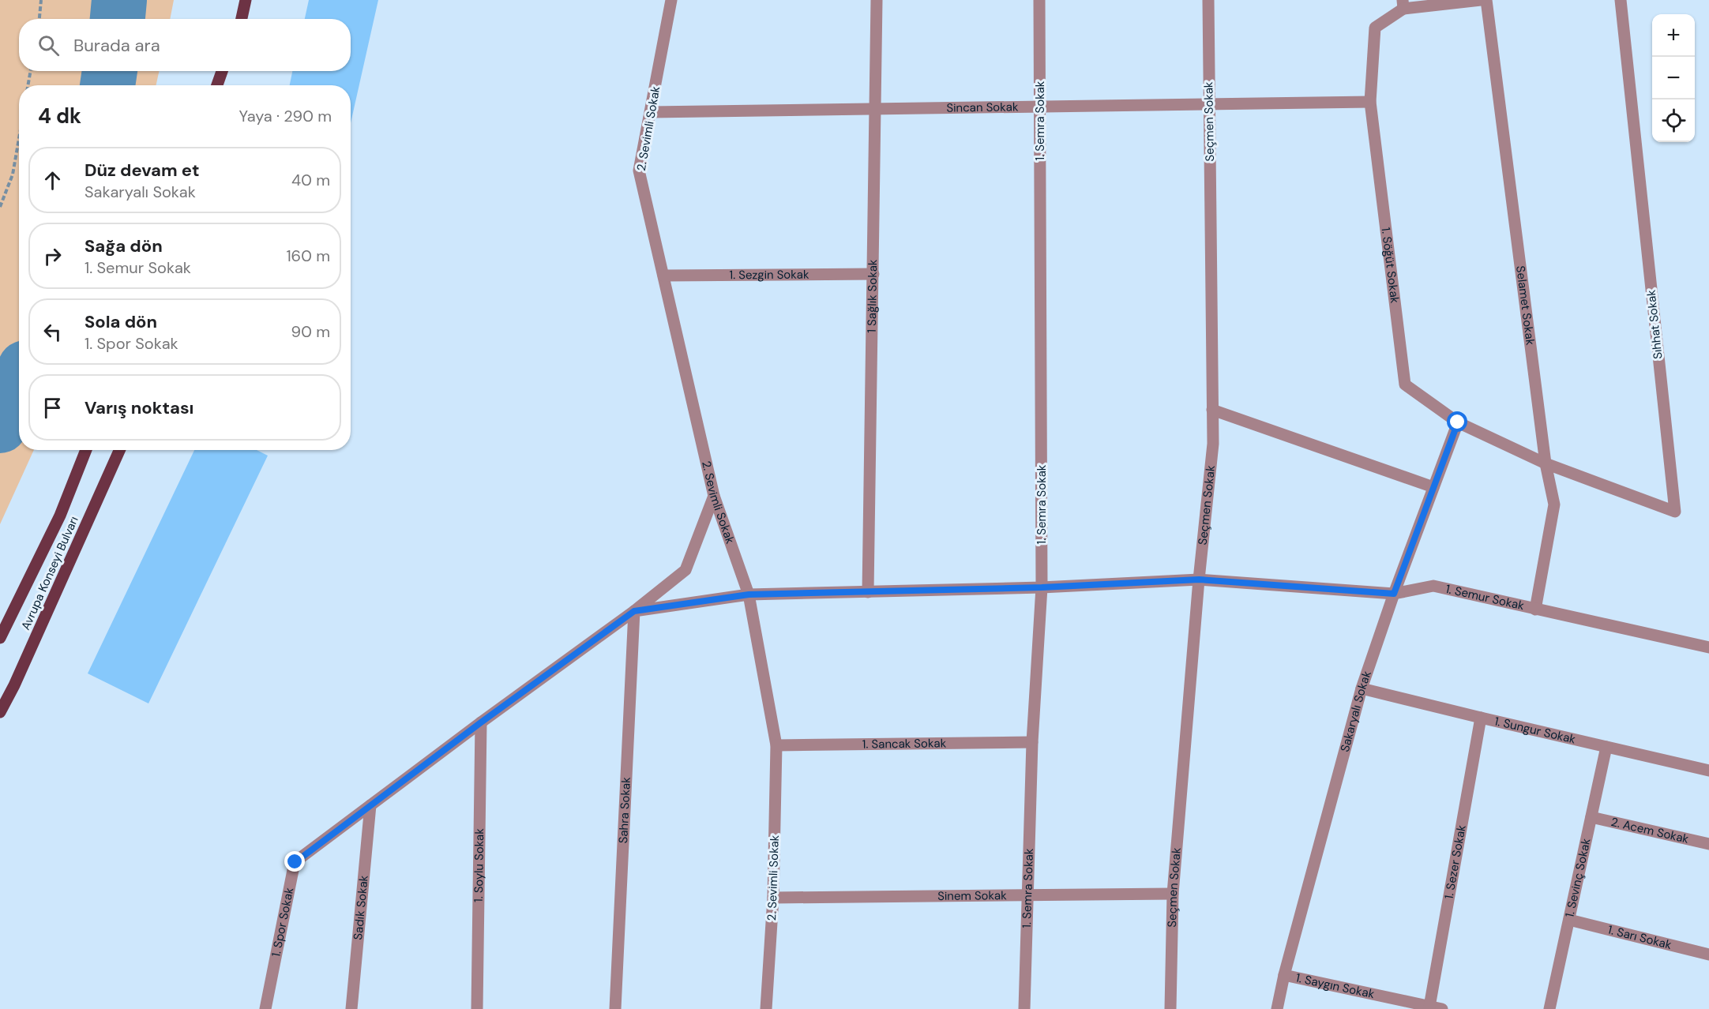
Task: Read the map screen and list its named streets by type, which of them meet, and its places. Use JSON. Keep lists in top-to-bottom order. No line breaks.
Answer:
{"streets":{"main road":["Avrupa Konseyi Bulvarı"],"street":["Sincan Sokak","1. Semra Sokak","Seçmen Sokak","2. Sevimli Sokak","1. Söğüt Sokak","1. Sezgin Sokak","1 Sağlık Sokak","Selamet Sokak","Sıhhat Sokak","1. Semur Sokak","Sakaryalı Sokak","1. Sungur Sokak","1. Sancak Sokak","Sahra Sokak","2. Acem Sokak","1. Sezer Sokak","1. Soylu Sokak","1. Sevinç Sokak","Sinem Sokak","Sadık Sokak","1. Spor Sokak","1. Sarı Sokak","1. Saygın Sokak"]},"crossings":[["Sincan Sokak","1. Semra Sokak"],["Sincan Sokak","Seçmen Sokak"],["Sincan Sokak","2. Sevimli Sokak"],["Sincan Sokak","1. Söğüt Sokak"],["Sincan Sokak","1 Sağlık Sokak"],["1. Semra Sokak","1. Semur Sokak"],["1. Semra Sokak","1. Sancak Sokak"],["1. Semra Sokak","Sinem Sokak"],["Seçmen Sokak","1. Semur Sokak"],["Seçmen Sokak","Sinem Sokak"],["2. Sevimli Sokak","1. Sezgin Sokak"],["2. Sevimli Sokak","1. Semur Sokak"],["2. Sevimli Sokak","1. Sancak Sokak"],["2. Sevimli Sokak","Sinem Sokak"],["2. Sevimli Sokak","1. Spor Sokak"],["1. Söğüt Sokak","Selamet Sokak"],["1. Söğüt Sokak","Sıhhat Sokak"],["1. Söğüt Sokak","Sakaryalı Sokak"],["1. Sezgin Sokak","1 Sağlık Sokak"],["1 Sağlık Sokak","1. Semur Sokak"],["Selamet Sokak","Sıhhat Sokak"],["Selamet Sokak","1. Semur Sokak"],["1. Semur Sokak","Sakaryalı Sokak"],["1. Semur Sokak","Sahra Sokak"],["1. Semur Sokak","1. Spor Sokak"],["Sakaryalı Sokak","1. Sungur Sokak"],["Sakaryalı Sokak","1. Saygın Sokak"],["1. Sungur Sokak","1. Sezer Sokak"],["1. Sungur Sokak","1. Sevinç Sokak"],["Sahra Sokak","1. Spor Sokak"],["2. Acem Sokak","1. Sevinç Sokak"],["1. Sezer Sokak","1. Saygın Sokak"],["1. Soylu Sokak","1. Spor Sokak"],["1. Sevinç Sokak","1. Sarı Sokak"],["Sadık Sokak","1. Spor Sokak"]],"page":{"map_buttons":["+","−"],"search":"Burada ara","heading":["4 dk","Yaya · 290 m"],"list":[["Düz devam et","Sakaryalı Sokak","40 m"],["Sağa dön","1. Semur Sokak","160 m"],["Sola dön","1. Spor Sokak","90 m"],"Varış noktası"]}}
